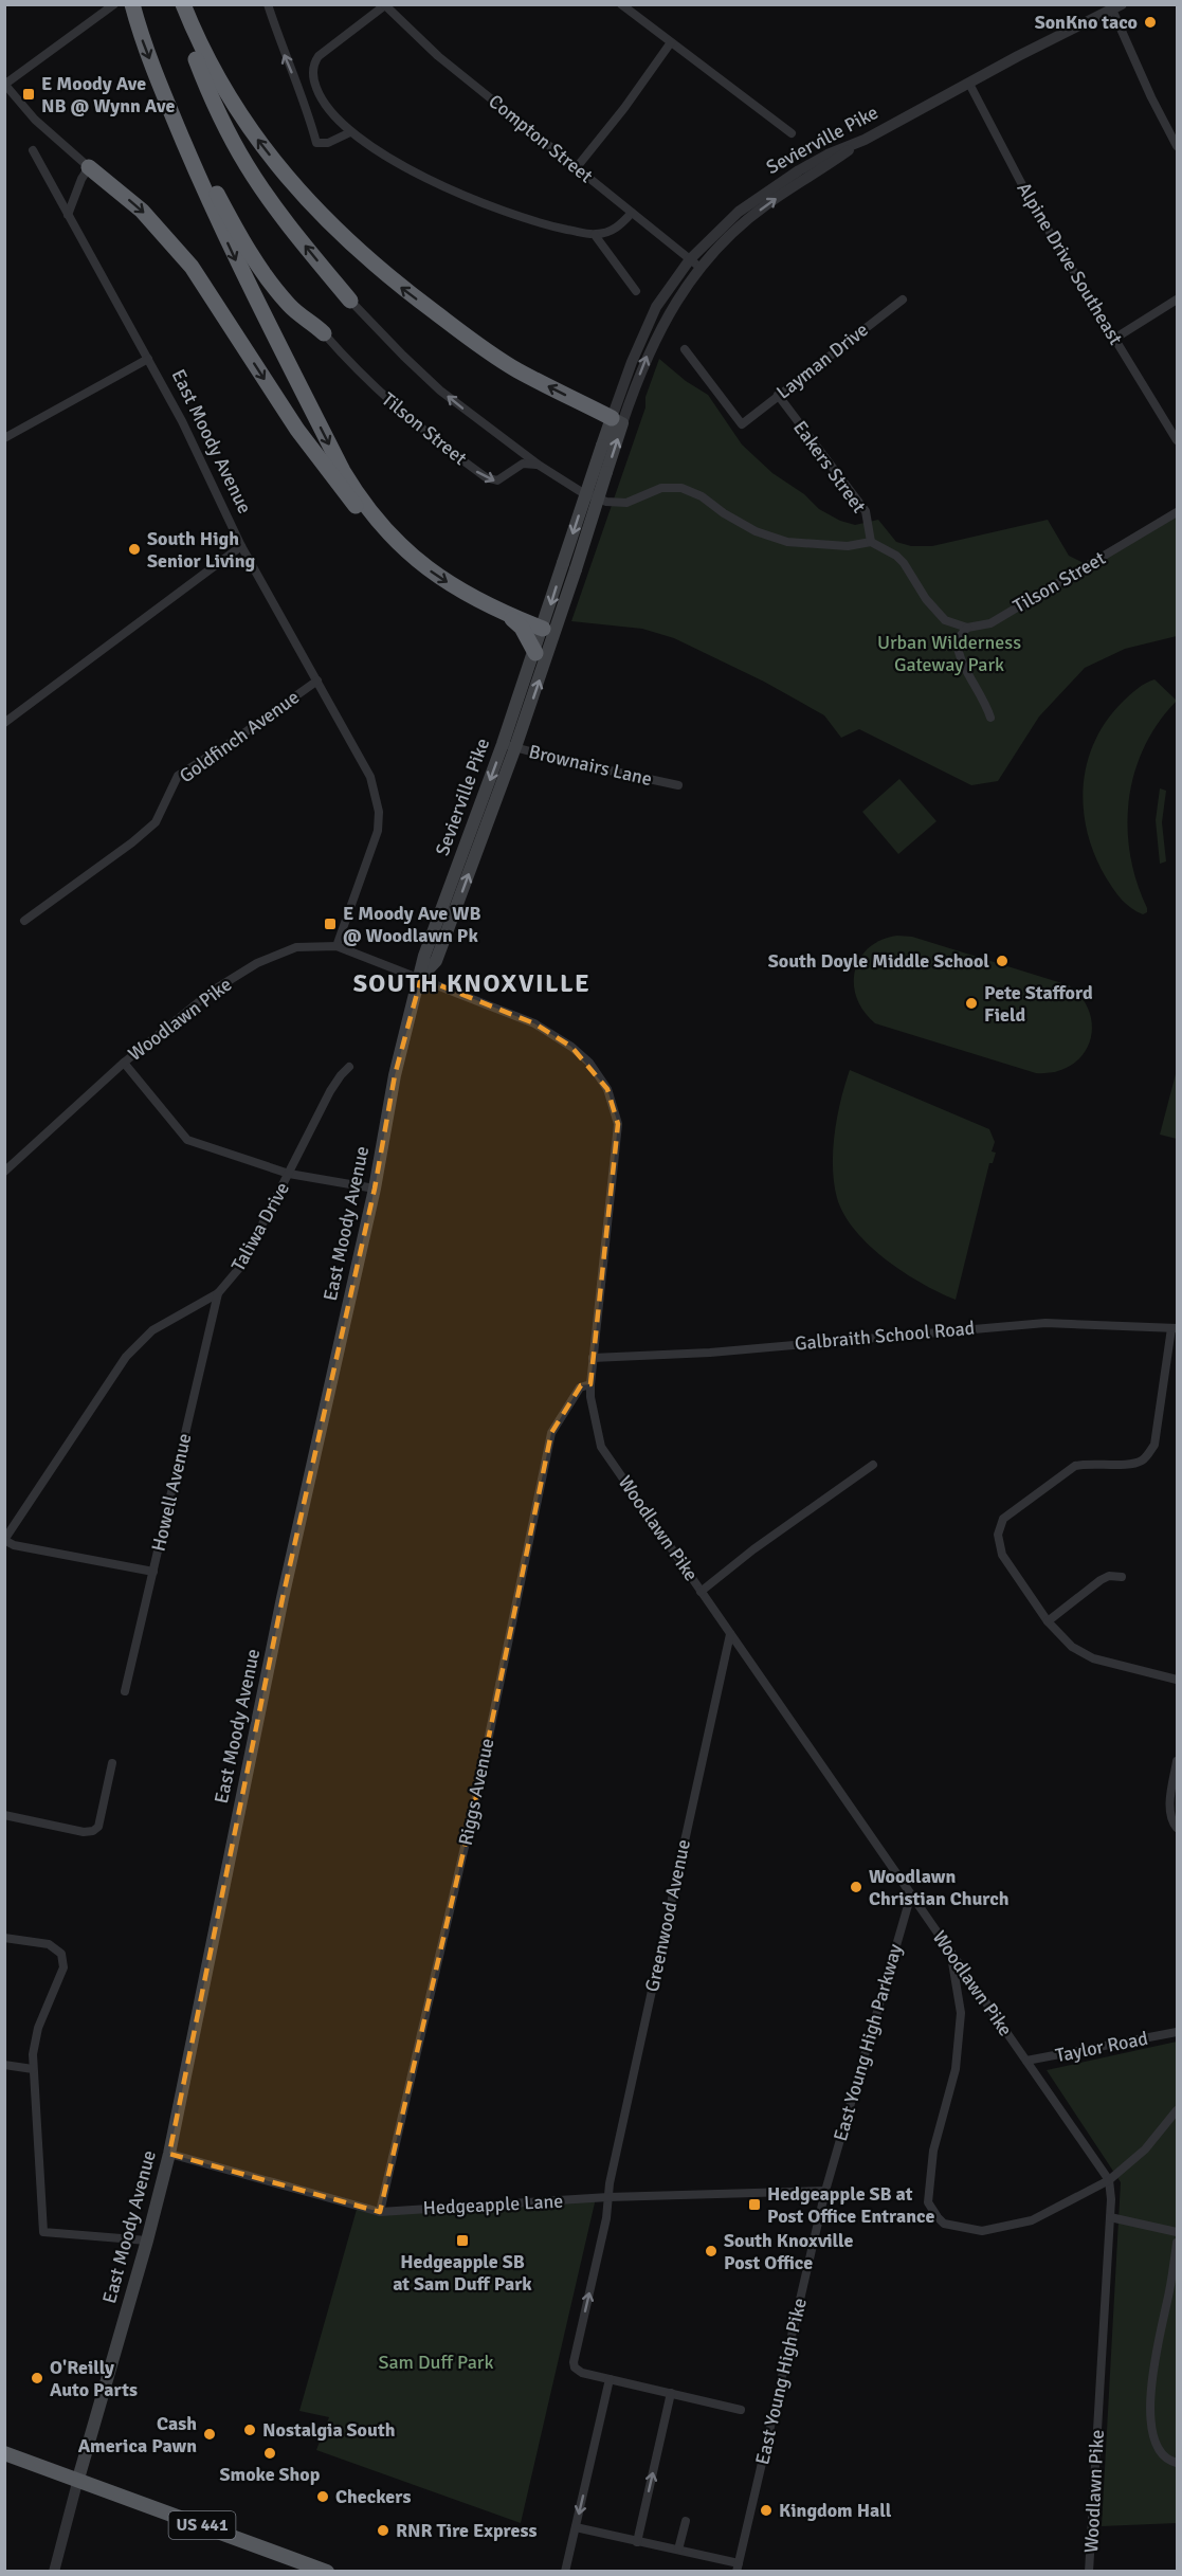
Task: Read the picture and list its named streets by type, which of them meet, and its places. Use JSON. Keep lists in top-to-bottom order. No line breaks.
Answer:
{"streets":{"highway":["US 441"],"main road":["Sevierville Pike","East Moody Avenue"],"street":["Compton Street","Alpine Drive Southeast","Layman Drive","Tilson Street","Eakers Street","Goldfinch Avenue","Brownairs Lane","Woodlawn Pike","Taliwa Drive","Galbraith School Road","Howell Avenue","Riggs Avenue","Greenwood Avenue","East Young High Parkway","Taylor Road","Hedgeapple Lane","East Young High Pike"]},"crossings":[["Compton Street","Sevierville Pike"],["Sevierville Pike","Alpine Drive Southeast"],["Sevierville Pike","East Moody Avenue"],["Sevierville Pike","Brownairs Lane"],["Sevierville Pike","Woodlawn Pike"],["Layman Drive","Eakers Street"],["Tilson Street","Eakers Street"],["East Moody Avenue","Goldfinch Avenue"],["East Moody Avenue","Woodlawn Pike"],["East Moody Avenue","Hedgeapple Lane"],["East Moody Avenue","US 441"],["Woodlawn Pike","Galbraith School Road"],["Woodlawn Pike","Riggs Avenue"],["Woodlawn Pike","Greenwood Avenue"],["Woodlawn Pike","East Young High Parkway"],["Woodlawn Pike","Taylor Road"],["Taliwa Drive","Howell Avenue"],["Riggs Avenue","Hedgeapple Lane"],["Greenwood Avenue","Hedgeapple Lane"],["East Young High Parkway","Hedgeapple Lane"],["East Young High Parkway","East Young High Pike"],["Hedgeapple Lane","East Young High Pike"]],"districts":["SOUTH KNOXVILLE"],"parks":["Urban Wilderness Gateway Park","Sam Duff Park"],"places":{"other":["SonKno taco","South High Senior Living","South Doyle Middle School","Pete Stafford Field","Woodlawn Christian Church","South Knoxville Post Office","O'Reilly Auto Parts","Nostalgia South","Cash America Pawn","Smoke Shop","Checkers","Kingdom Hall","RNR Tire Express"],"transit":["E Moody Ave NB @ Wynn Ave","E Moody Ave WB @ Woodlawn Pk","Hedgeapple SB at Post Office Entrance","Hedgeapple SB at Sam Duff Park"]}}
